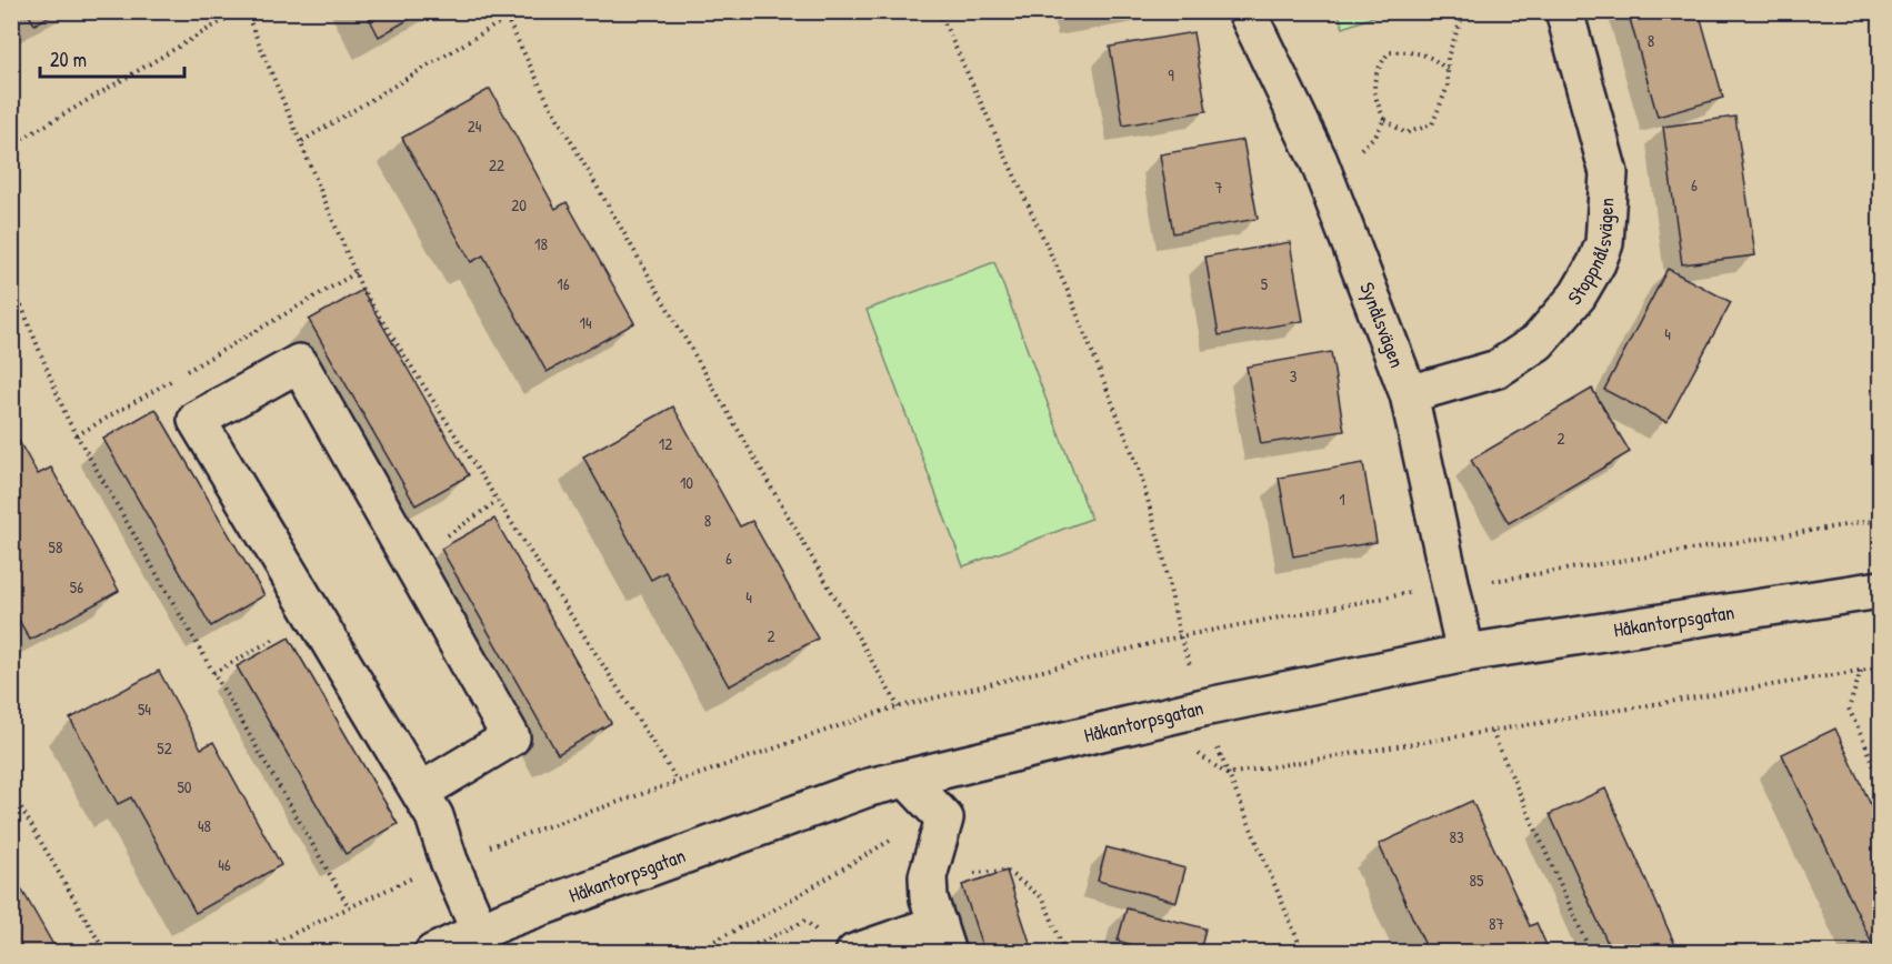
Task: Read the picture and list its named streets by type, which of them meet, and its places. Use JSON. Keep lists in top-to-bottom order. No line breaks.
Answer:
{"streets":{"street":["Stoppnålsvägen","Synålsvägen","Håkantorpsgatan"]},"crossings":[["Stoppnålsvägen","Synålsvägen"],["Synålsvägen","Håkantorpsgatan"]],"house_numbers":["8","9","24","22","6","7","20","18","16","5","14","4","3","2","12","10","1","8","58","6","56","4","2","54","52","50","48","83","46","85","87"],"scale_bar":"20 m"}
